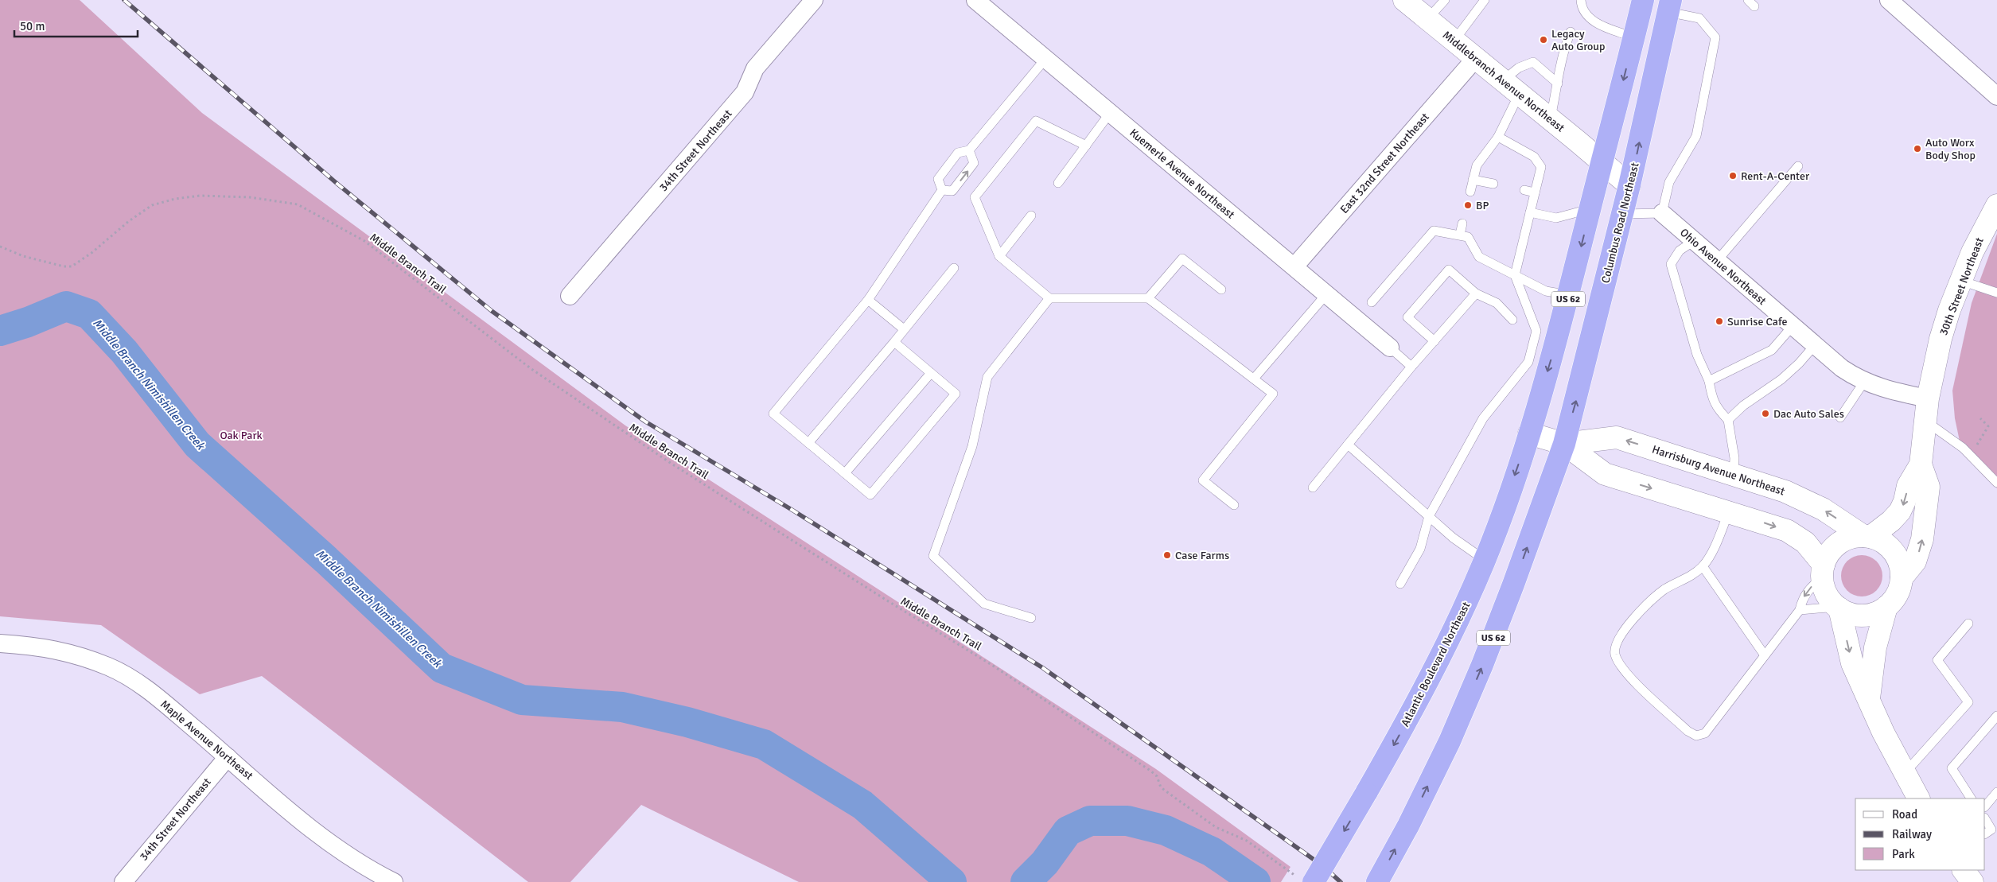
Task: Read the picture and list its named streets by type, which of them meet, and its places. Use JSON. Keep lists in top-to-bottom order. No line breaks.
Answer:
{"streets":{"highway":["Columbus Road Northeast","US 62","Atlantic Boulevard Northeast"],"street":["Middlebranch Avenue Northeast","34th Street Northeast","East 32nd Street Northeast","Kuemerle Avenue Northeast","Ohio Avenue Northeast","30th Street Northeast","Harrisburg Avenue Northeast","Maple Avenue Northeast"],"path":["Middle Branch Trail"]},"crossings":[["Middlebranch Avenue Northeast","East 32nd Street Northeast"],["Middlebranch Avenue Northeast","US 62"],["34th Street Northeast","Maple Avenue Northeast"],["East 32nd Street Northeast","Kuemerle Avenue Northeast"],["Columbus Road Northeast","US 62"],["Columbus Road Northeast","Harrisburg Avenue Northeast"],["Middle Branch Trail","Atlantic Boulevard Northeast"],["Ohio Avenue Northeast","30th Street Northeast"],["30th Street Northeast","Harrisburg Avenue Northeast"],["US 62","Harrisburg Avenue Northeast"],["US 62","Atlantic Boulevard Northeast"],["Harrisburg Avenue Northeast","Atlantic Boulevard Northeast"]],"water":["Middle Branch Nimishillen Creek"],"parks":["Oak Park"],"places":["Legacy Auto Group","Auto Worx Body Shop","Rent-A-Center","BP","Sunrise Cafe","Dac Auto Sales","Case Farms"],"legend":["Road","Railway","Park"],"scale_bar":"50 m"}
